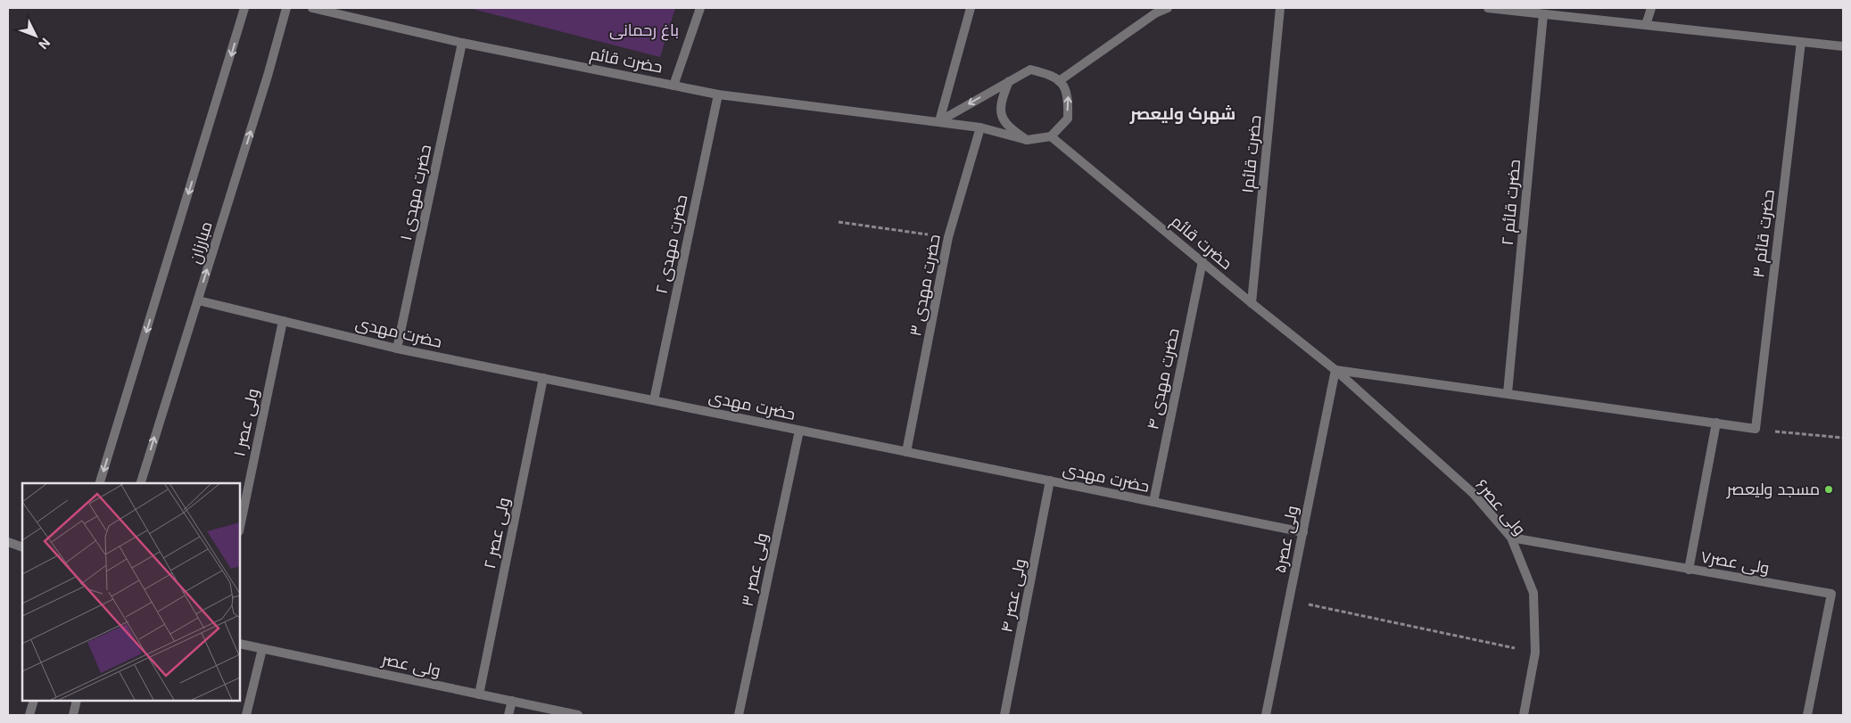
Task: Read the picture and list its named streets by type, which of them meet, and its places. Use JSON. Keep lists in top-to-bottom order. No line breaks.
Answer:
{"streets":{"street":["حضرت قائم","حضرت قائم۱","حضرت مهدی ۱","حضرت قائم ۲","حضرت قائم ۳","مبارزان","حضرت مهدی ۲","حضرت مهدی ۳","حضرت مهدی","حضرت مهدی ۴","ولی عصر ۱","ولی عصر۶","ولی عصر ۲","ولی عصر۵","ولی عصر۷","ولی عصر ۳","ولی عصر ۴","ولی عصر"]},"crossings":[["حضرت قائم","حضرت قائم۱"],["حضرت قائم","حضرت مهدی ۱"],["حضرت قائم","حضرت مهدی ۲"],["حضرت قائم","حضرت مهدی ۳"],["حضرت قائم","حضرت مهدی ۴"],["حضرت قائم","ولی عصر۶"],["حضرت قائم","ولی عصر۵"],["حضرت مهدی ۱","حضرت مهدی"],["مبارزان","حضرت مهدی"],["حضرت مهدی ۲","حضرت مهدی"],["حضرت مهدی ۳","حضرت مهدی"],["حضرت مهدی","حضرت مهدی ۴"],["حضرت مهدی","ولی عصر ۱"],["حضرت مهدی","ولی عصر ۲"],["حضرت مهدی","ولی عصر۵"],["حضرت مهدی","ولی عصر ۳"],["حضرت مهدی","ولی عصر ۴"],["ولی عصر۶","ولی عصر۵"],["ولی عصر۶","ولی عصر۷"],["ولی عصر ۲","ولی عصر"]],"districts":["شهرک ولیعصر"],"parks":["باغ رحمانی"],"places":["مسجد ولیعصر"],"north":"bottom right"}
